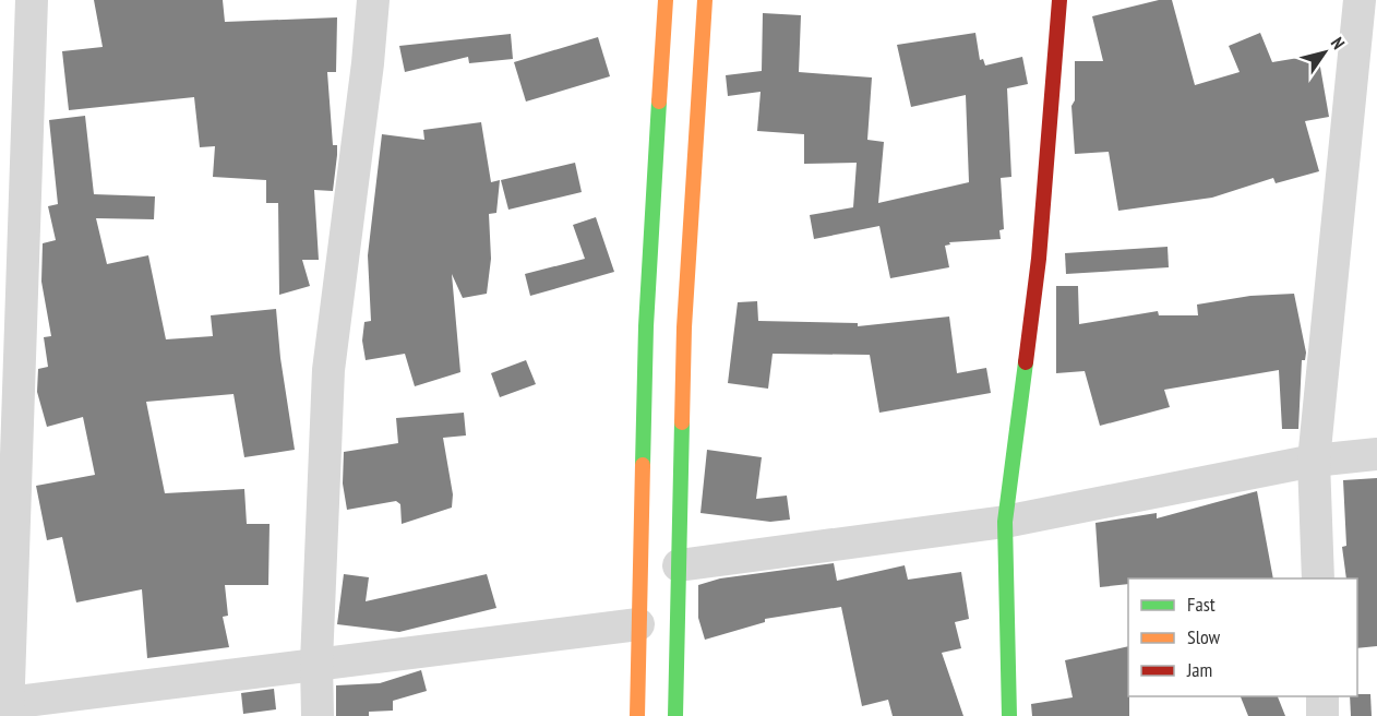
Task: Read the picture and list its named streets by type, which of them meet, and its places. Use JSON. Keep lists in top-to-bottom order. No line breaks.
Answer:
{"legend":["Fast","Slow","Jam"],"north":"top right"}
